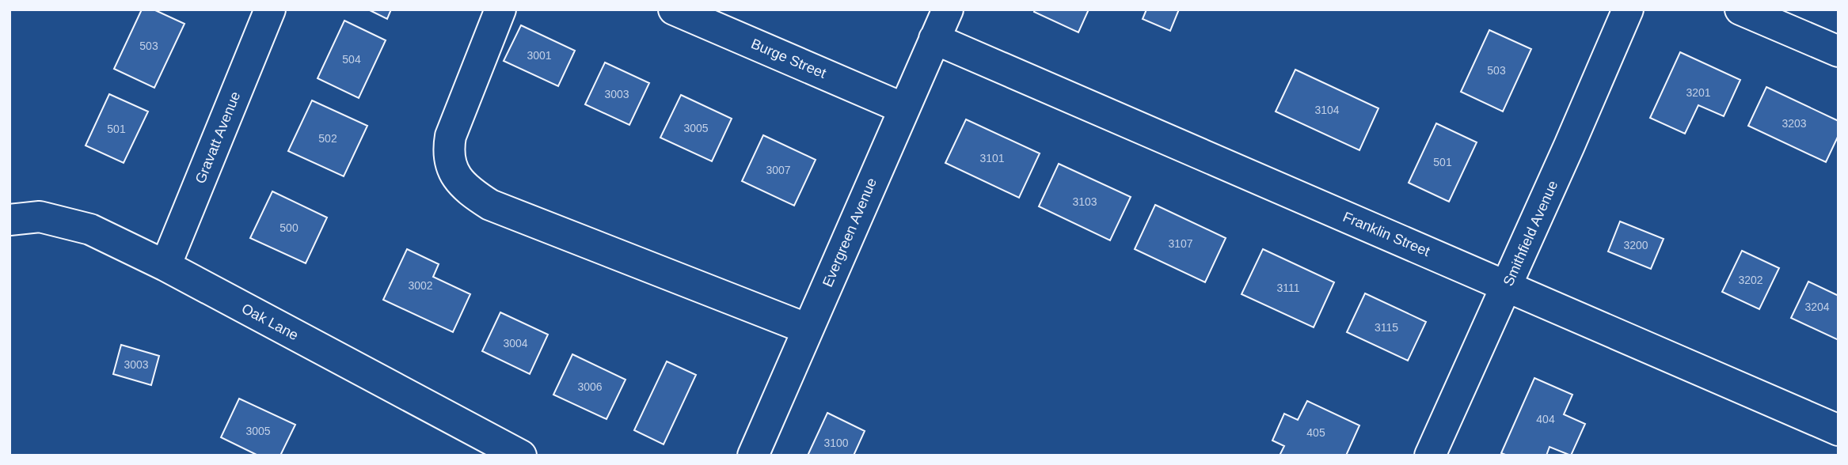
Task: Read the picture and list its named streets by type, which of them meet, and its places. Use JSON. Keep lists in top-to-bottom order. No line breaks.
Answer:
{"streets":{"street":["Burge Street","Gravatt Avenue","Evergreen Avenue","Smithfield Avenue","Franklin Street","Oak Lane"]},"crossings":[["Burge Street","Evergreen Avenue"],["Gravatt Avenue","Oak Lane"],["Evergreen Avenue","Franklin Street"],["Smithfield Avenue","Franklin Street"]],"house_numbers":["503","3001","504","503","3201","3003","3104","3203","3005","501","502","3101","501","3007","3103","500","3107","3200","3202","3002","3111","3204","3115","3004","3003","3006","404","3005","405","3100"]}
